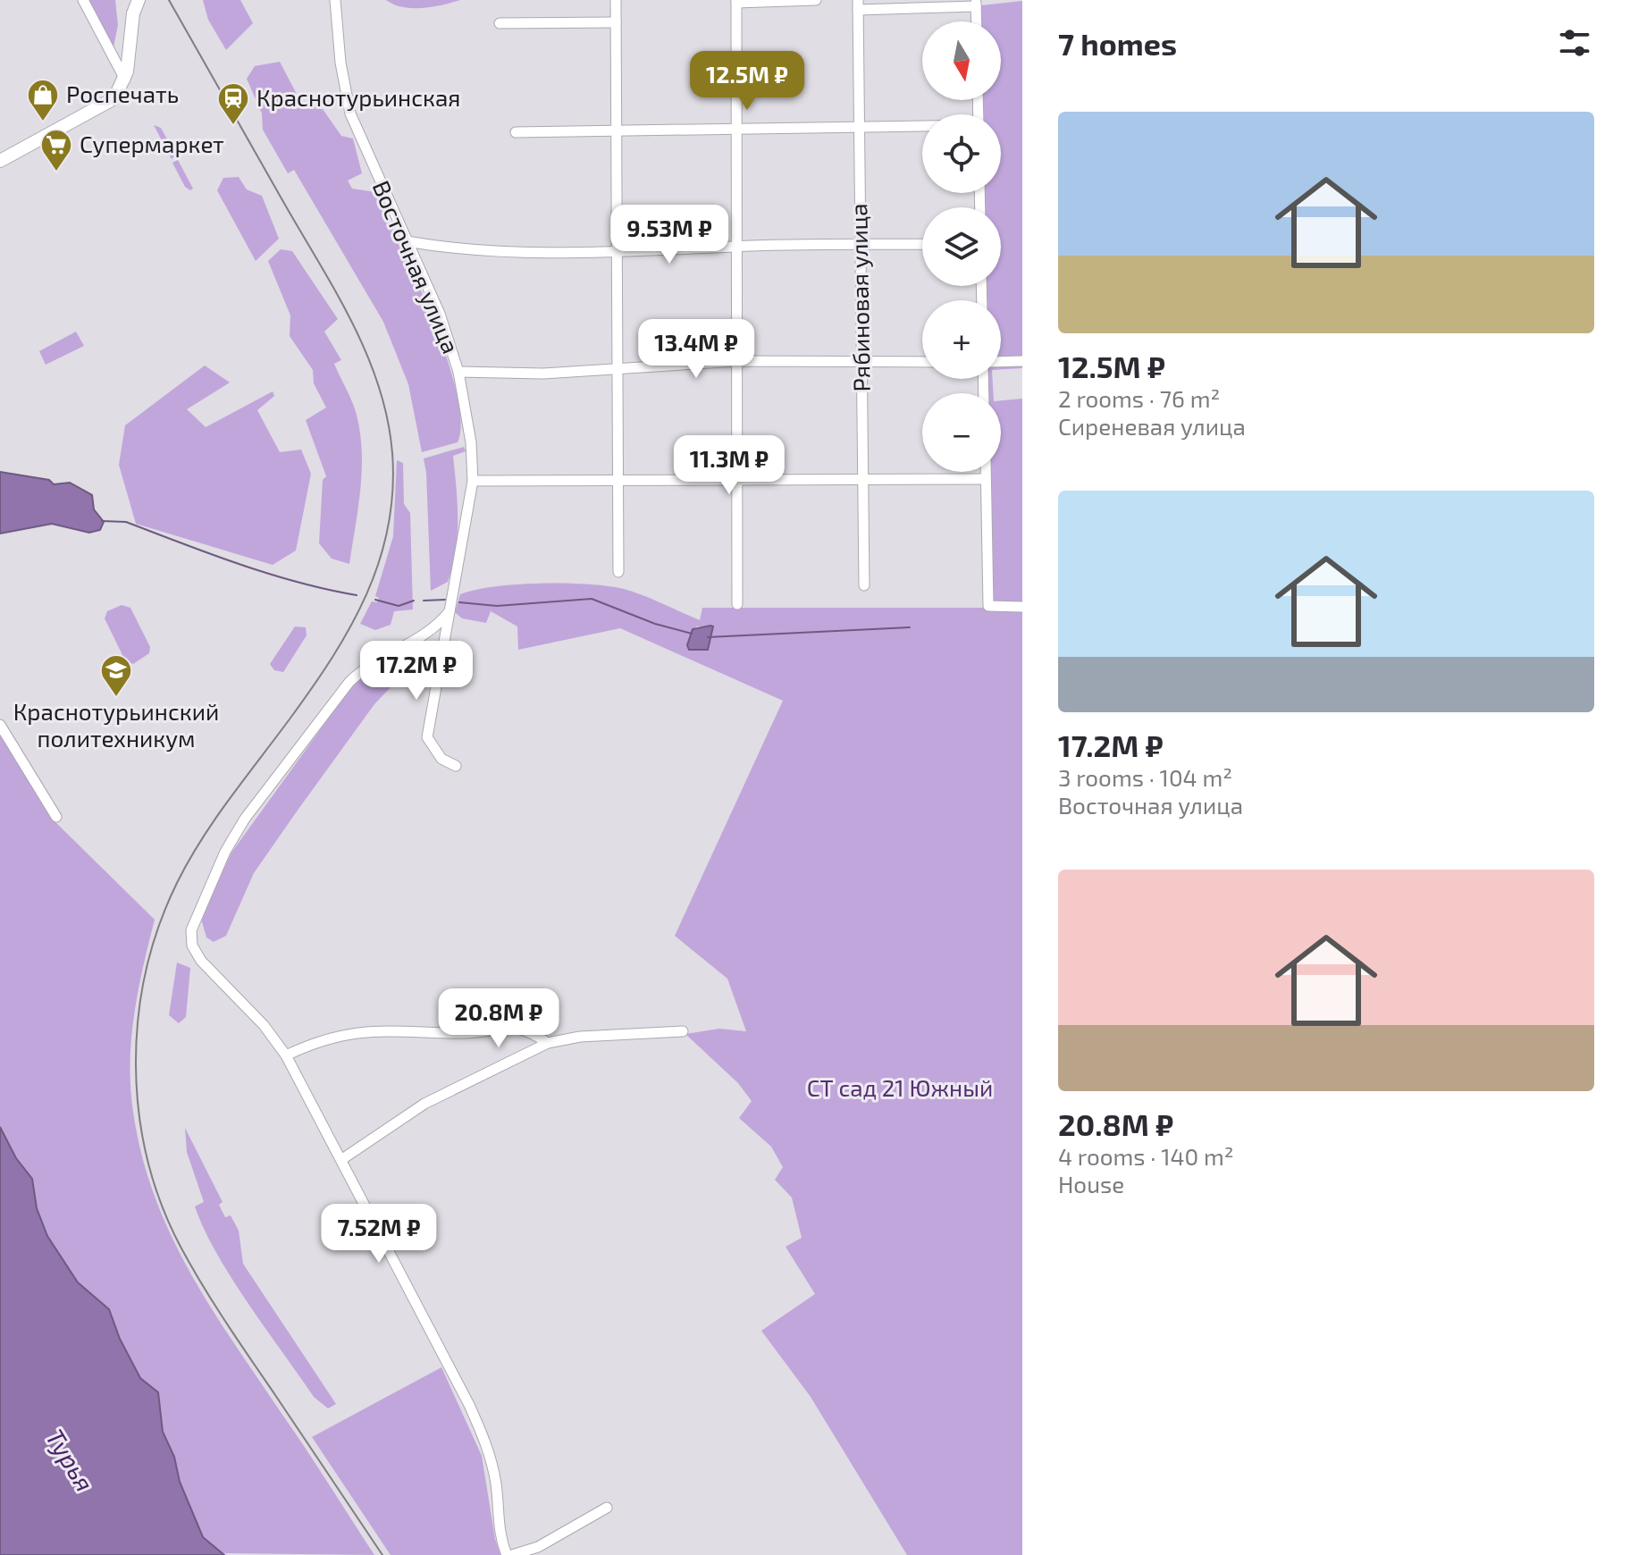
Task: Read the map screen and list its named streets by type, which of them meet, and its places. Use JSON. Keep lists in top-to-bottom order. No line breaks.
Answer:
{"streets":{"street":["Восточная улица","Рябиновая улица"]},"water":["Турья"],"parks":["СТ сад 21 Южный"],"places":{"shop":["Роспечать"],"station":["Краснотурьинская"],"supermarket":["Супермаркет"],"school or university":["Краснотурьинский политехникум"]},"north":"bottom","page":{"heading":"7 homes","map_buttons":["+","−"],"price":["12.5M ₽","9.53M ₽","13.4M ₽","11.3M ₽","17.2M ₽","20.8M ₽","7.52M ₽"],"list":[{"name":"12.5M ₽","note":"2 rooms · 76 m² · Сиреневая улица"},{"name":"17.2M ₽","note":"3 rooms · 104 m² · Восточная улица"},{"name":"20.8M ₽","note":"4 rooms · 140 m² · House"}]}}
